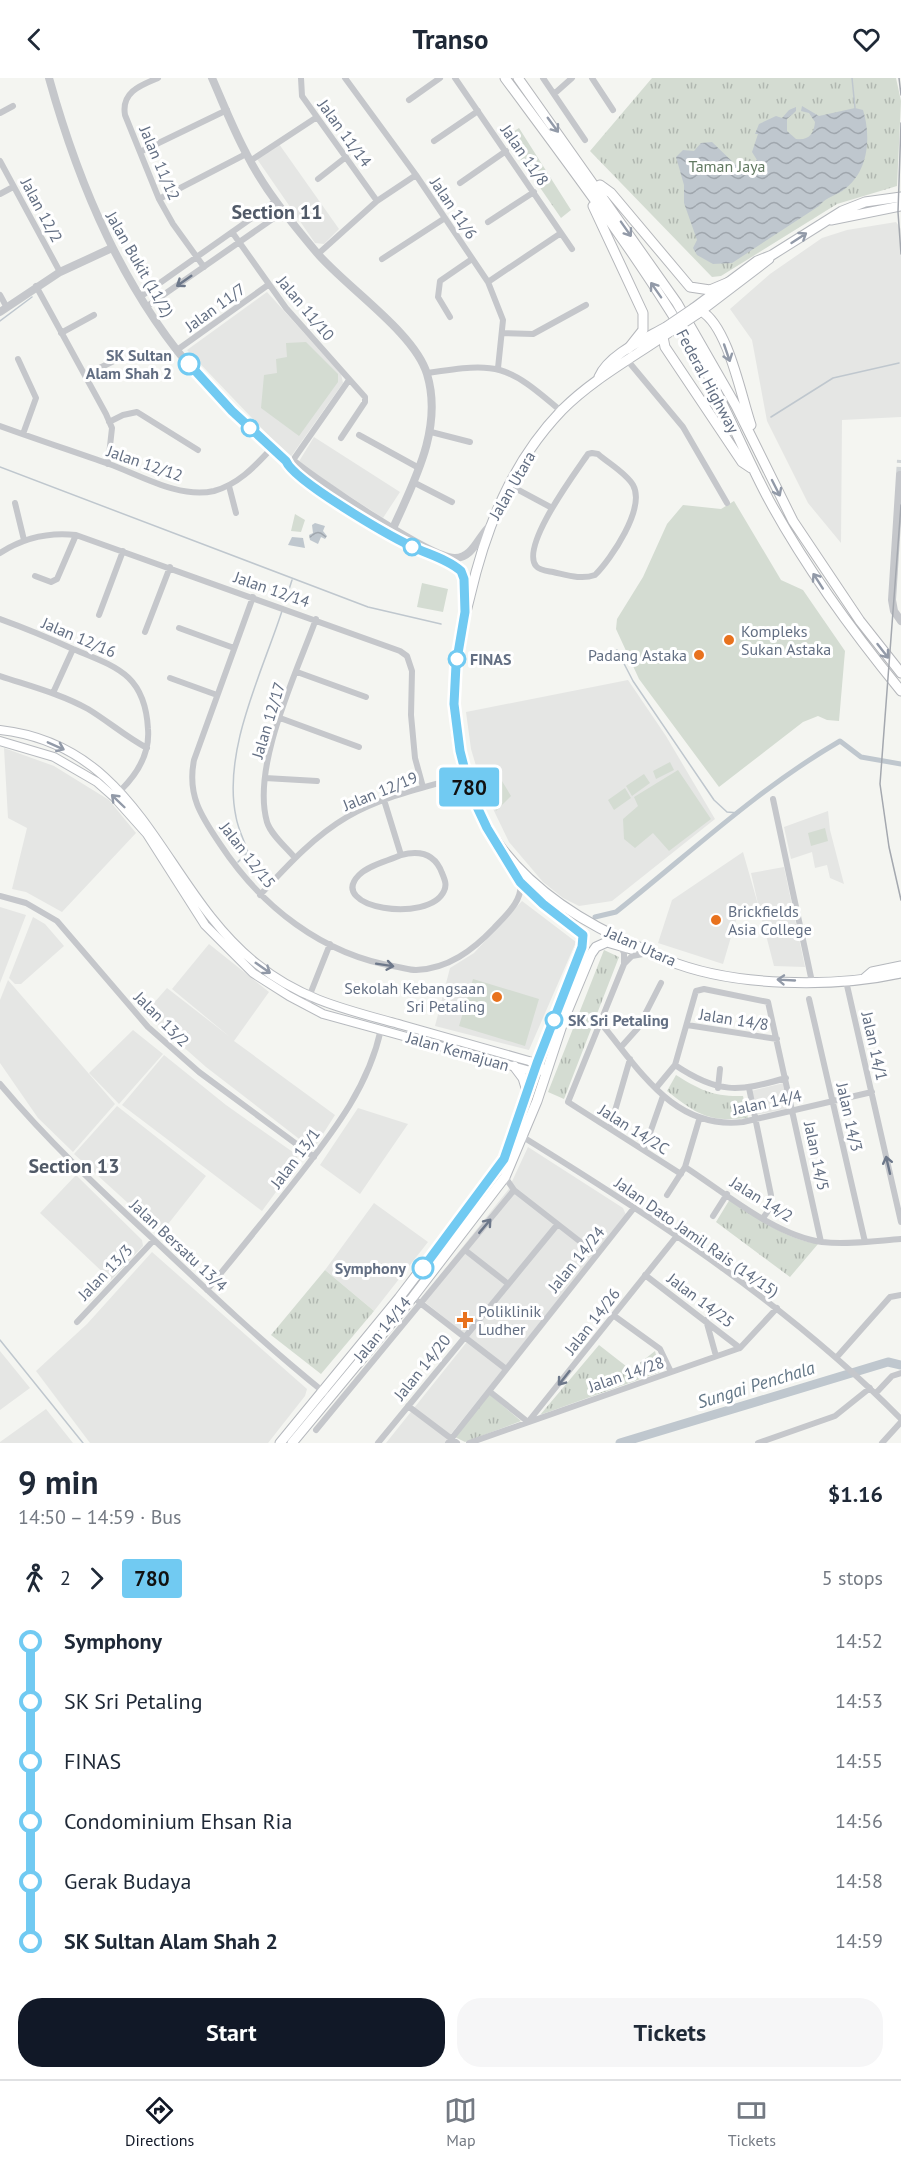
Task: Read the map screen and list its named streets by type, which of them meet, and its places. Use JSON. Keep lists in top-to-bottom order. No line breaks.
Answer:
{"streets":{"main road":["Federal Highway","Jalan Utara","Jalan Kemajuan"],"street":["Jalan 11/14","Jalan 11/8","Jalan 11/12","Jalan 11/6","Jalan 12/2","Jalan Bukit (11/2)","Jalan 11/7","Jalan 11/10","Jalan 12/12","Jalan 12/14","Jalan 12/16","Jalan 12/17","Jalan 12/19","Jalan 12/15","Jalan 13/2","Jalan 14/8","Jalan 14/1","Jalan 14/4","Jalan 14/3","Jalan 14/2C","Jalan 14/5","Jalan 13/1","Jalan 14/2","Jalan Dato Jamil Rais (14/15)","Jalan Bersatu 13/4","Jalan 14/24","Jalan 13/3","Jalan 14/25","Jalan 14/26","Jalan 14/14","Jalan 14/20","Jalan 14/28"]},"crossings":[["Jalan Bukit (11/2)","Jalan 11/7"],["Jalan Bukit (11/2)","Jalan 12/12"],["Jalan Bukit (11/2)","Jalan Utara"],["Jalan 11/7","Jalan 11/10"],["Jalan Utara","Jalan 12/19"],["Jalan Utara","Jalan 14/1"],["Jalan 12/14","Jalan 12/17"],["Jalan 12/14","Jalan 12/19"],["Jalan 12/14","Jalan 12/15"],["Jalan 12/16","Jalan Kemajuan"],["Jalan 12/17","Jalan 12/19"],["Jalan 12/19","Jalan 12/15"],["Jalan 13/2","Jalan 13/1"],["Jalan 14/8","Jalan 14/5"],["Jalan 14/1","Jalan 14/4"],["Jalan Kemajuan","Jalan 13/1"],["Jalan 14/4","Jalan 14/3"],["Jalan 14/4","Jalan 14/2C"],["Jalan 14/4","Jalan 14/5"],["Jalan 14/3","Jalan 14/2"],["Jalan 14/5","Jalan 14/2"],["Jalan 13/1","Jalan Bersatu 13/4"],["Jalan Dato Jamil Rais (14/15)","Jalan 14/24"],["Jalan Dato Jamil Rais (14/15)","Jalan 14/26"],["Jalan Dato Jamil Rais (14/15)","Jalan 14/28"],["Jalan Bersatu 13/4","Jalan 13/3"],["Jalan 14/25","Jalan 14/26"],["Jalan 14/25","Jalan 14/28"],["Jalan 14/26","Jalan 14/28"]],"one_way":["Jalan 14/1","Jalan 14/26"],"districts":["Section 11","Section 13"],"water":["Sungai Penchala"],"parks":["Taman Jaya"],"places":{"other":["SK Sultan Alam Shah 2","Kompleks Sukan Astaka","Padang Astaka","FINAS","Brickfields Asia College","Sekolah Kebangsaan Sri Petaling","SK Sri Petaling","Symphony"],"health":["Poliklinik Ludher"]},"lines":["bus line 780"],"page":{"header":"Transo","on_map":"780","heading":["9 min","14:50 – 14:59 · Bus","$1.16"],"legs":["2","780","5 stops"],"list":[{"name":"Symphony","value":"14:52"},{"name":"SK Sri Petaling","value":"14:53"},{"name":"FINAS","value":"14:55"},{"name":"Condominium Ehsan Ria","value":"14:56"},{"name":"Gerak Budaya","value":"14:58"},{"name":"SK Sultan Alam Shah 2","value":"14:59"}],"buttons":["Start","Tickets"],"tabs":["Directions","Map","Tickets"]}}
